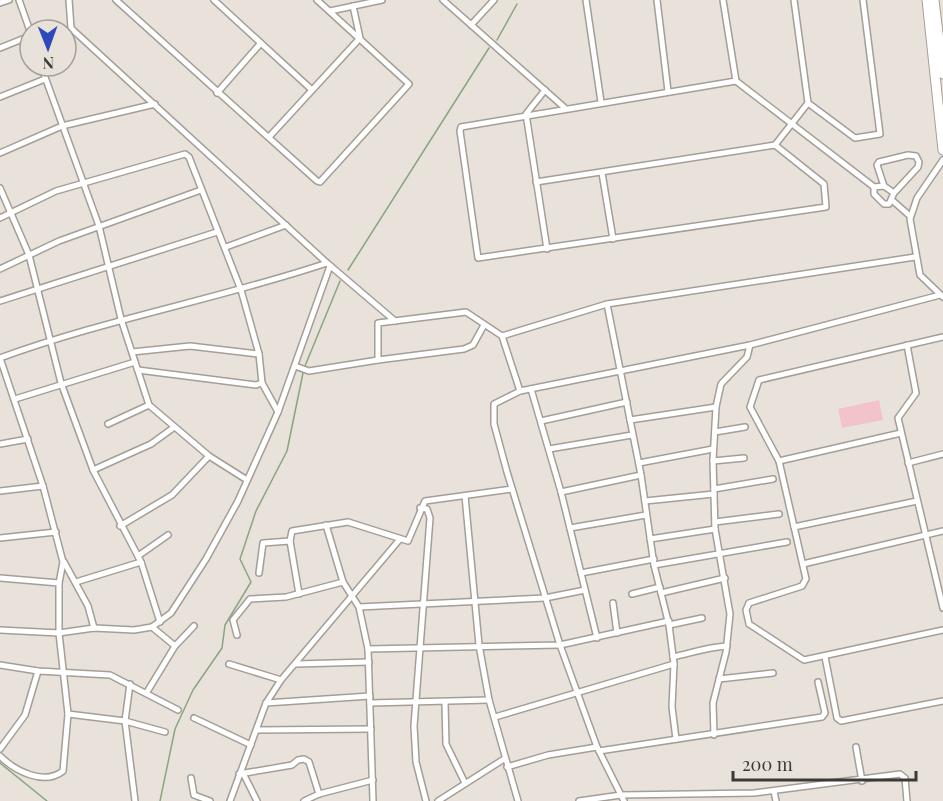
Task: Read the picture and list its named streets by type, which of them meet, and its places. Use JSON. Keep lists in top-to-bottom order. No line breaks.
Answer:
{"scale_bar":"200 m","north":"bottom"}
